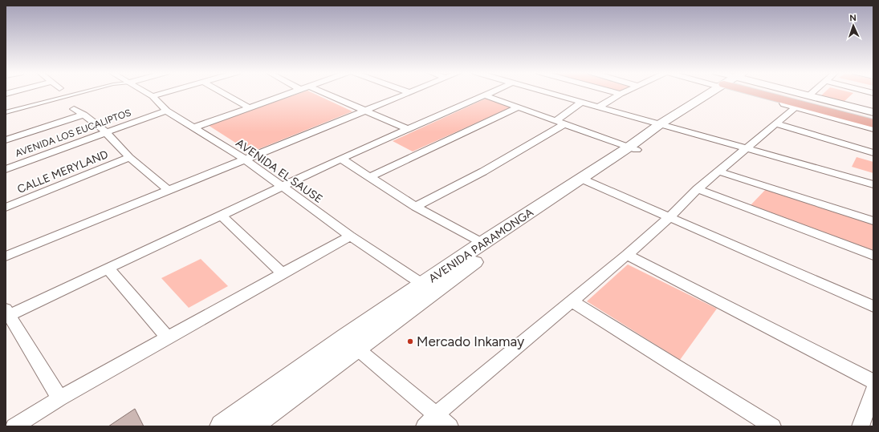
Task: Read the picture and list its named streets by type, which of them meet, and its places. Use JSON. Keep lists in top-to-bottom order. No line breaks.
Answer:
{"streets":{"street":["AVENIDA LOS EUCALIPTOS","AVENIDA EL SAUSE","CALLE MERYLAND","AVENIDA PARAMONGA"]},"crossings":[["AVENIDA LOS EUCALIPTOS","AVENIDA EL SAUSE"],["AVENIDA EL SAUSE","AVENIDA PARAMONGA"]],"places":["Mercado Inkamay"],"north":"top"}
